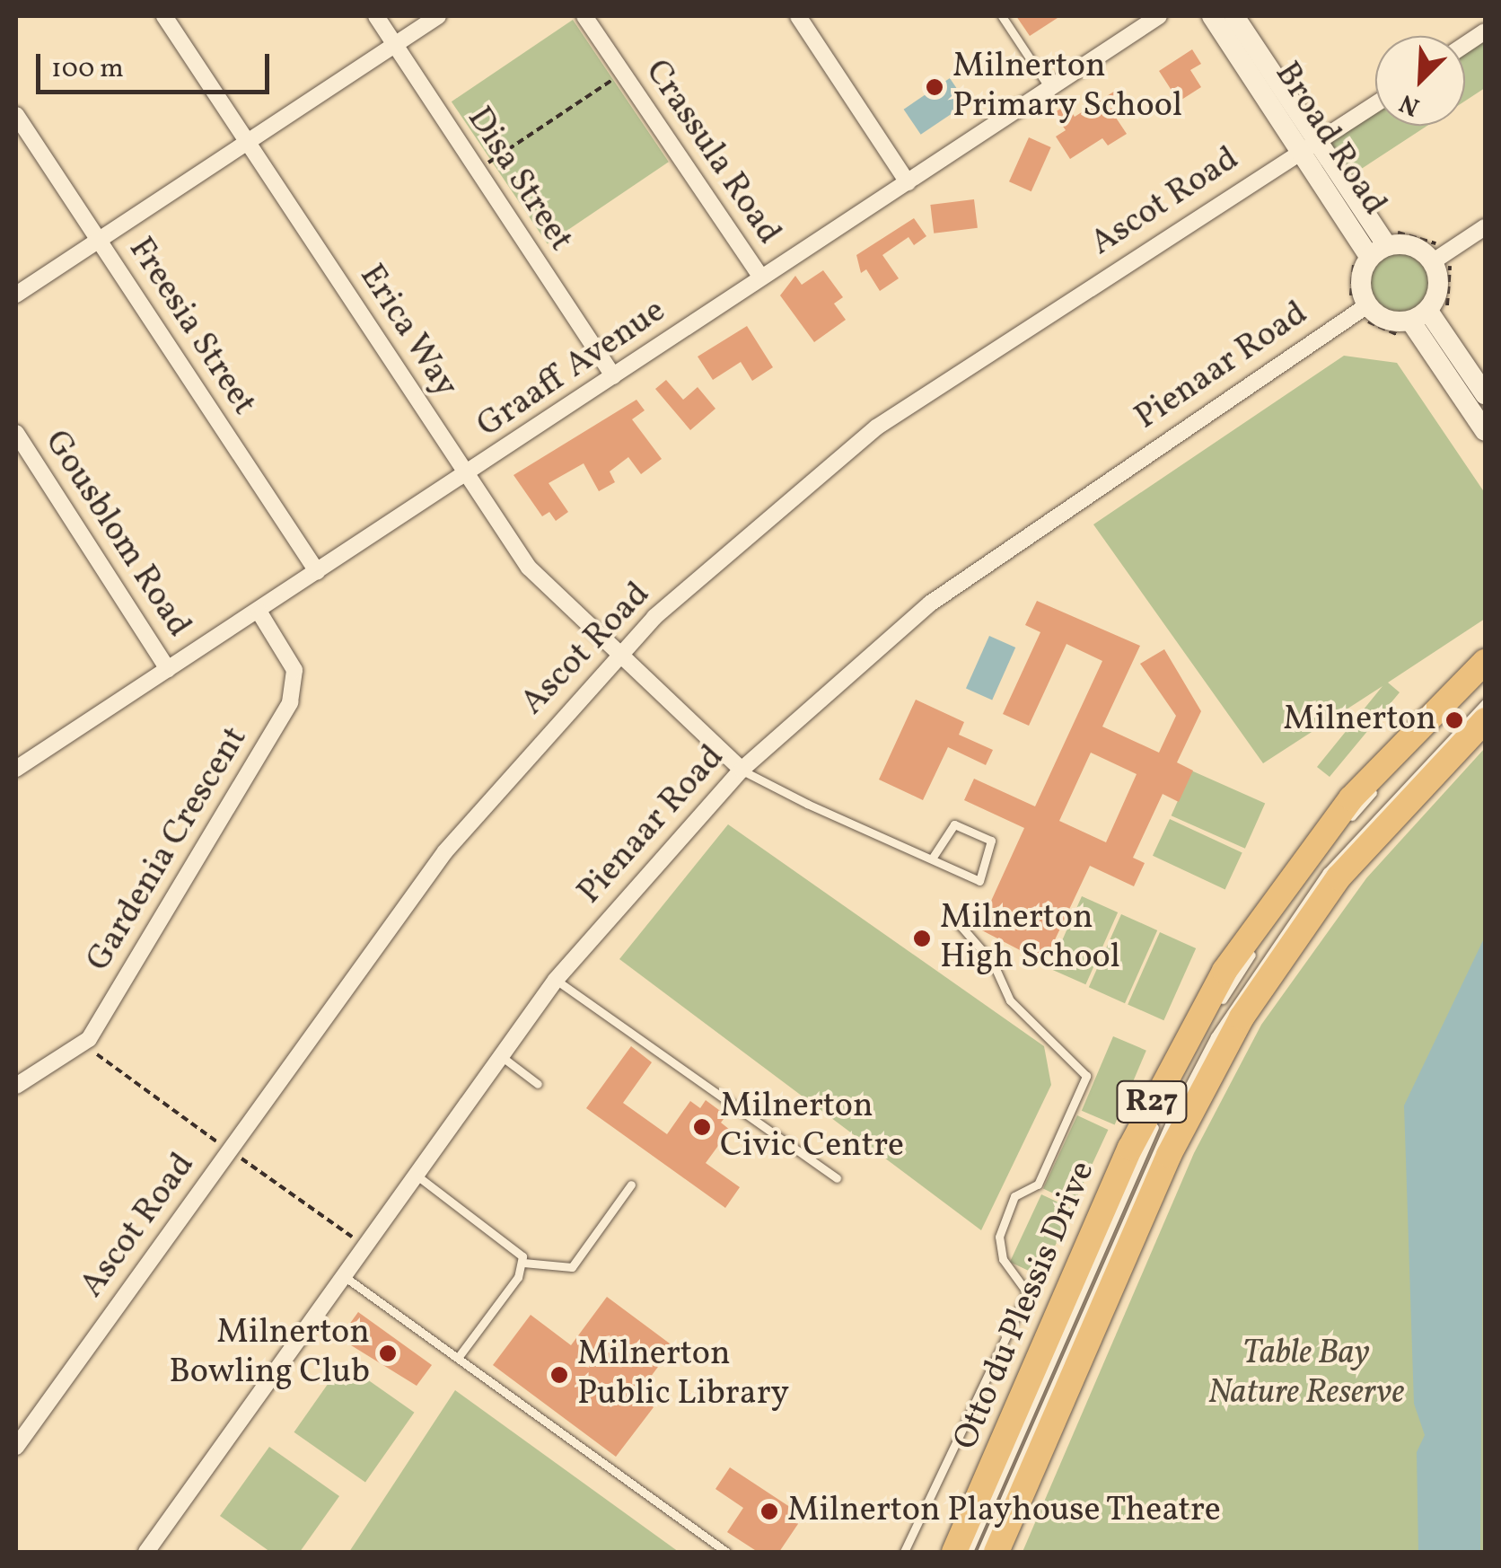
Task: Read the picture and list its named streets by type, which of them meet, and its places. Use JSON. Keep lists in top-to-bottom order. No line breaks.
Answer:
{"streets":{"main road":["R27","Otto du Plessis Drive"],"street":["Broad Road","Crassula Road","Disa Street","Ascot Road","Freesia Street","Erica Way","Pienaar Road","Graaff Avenue","Gousblom Road","Gardenia Crescent"]},"crossings":[["Broad Road","Ascot Road"],["Broad Road","Pienaar Road"],["Crassula Road","Graaff Avenue"],["Disa Street","Graaff Avenue"],["Ascot Road","Erica Way"],["Freesia Street","Graaff Avenue"],["Erica Way","Pienaar Road"],["Erica Way","Graaff Avenue"],["Graaff Avenue","Gousblom Road"],["Graaff Avenue","Gardenia Crescent"]],"parks":["Table Bay Nature Reserve"],"places":["Milnerton Primary School","Milnerton","Milnerton High School","Milnerton Civic Centre","Milnerton Bowling Club","Milnerton Public Library","Milnerton Playhouse Theatre"],"scale_bar":"100 m","north":"bottom left"}
